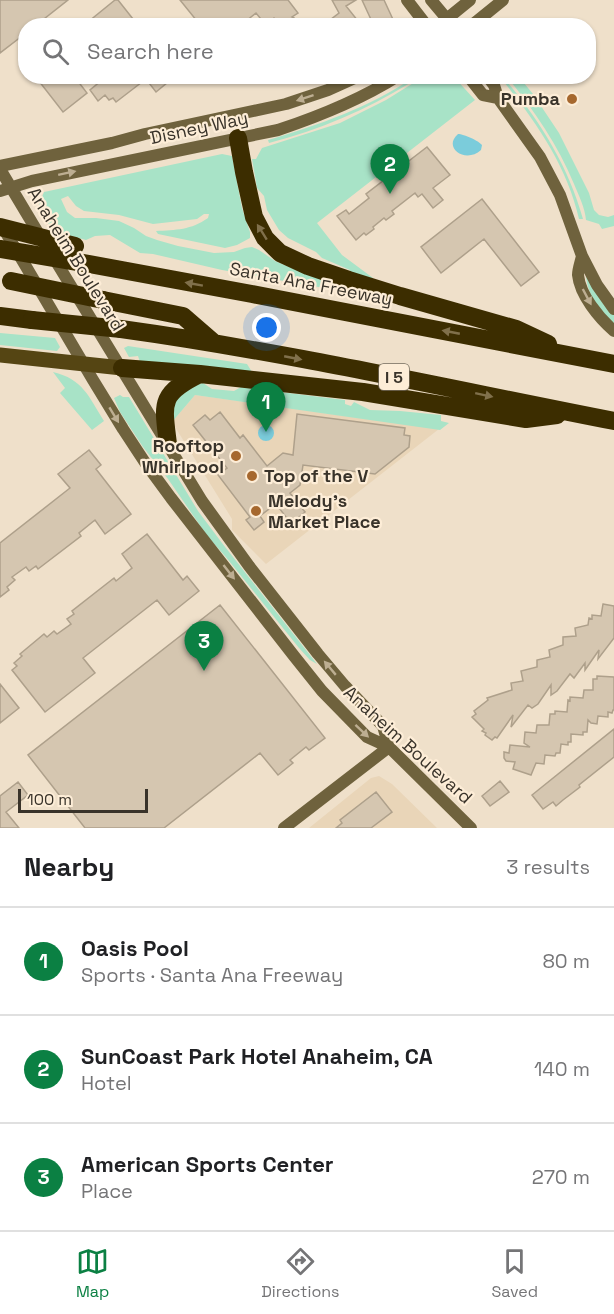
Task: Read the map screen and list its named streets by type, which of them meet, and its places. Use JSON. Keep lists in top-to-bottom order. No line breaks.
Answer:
{"streets":{"highway":["Santa Ana Freeway","I 5"],"main road":["Disney Way","Anaheim Boulevard"]},"crossings":[["Disney Way","Anaheim Boulevard"]],"places":["Pumba","Rooftop Whirlpool","Top of the V","Melody's Market Place"],"scale_bar":"100 m","page":{"search":"Search here","pins":["2","1","3"],"scale":"100 m","heading":["Nearby","3 results"],"list":[{"mark":"1","name":"Oasis Pool","note":"Sports · Santa Ana Freeway","value":"80 m"},{"mark":"2","name":"SunCoast Park Hotel Anaheim, CA","note":"Hotel","value":"140 m"},{"mark":"3","name":"American Sports Center","note":"Place","value":"270 m"}],"nav":["Map","Directions","Saved"]}}
